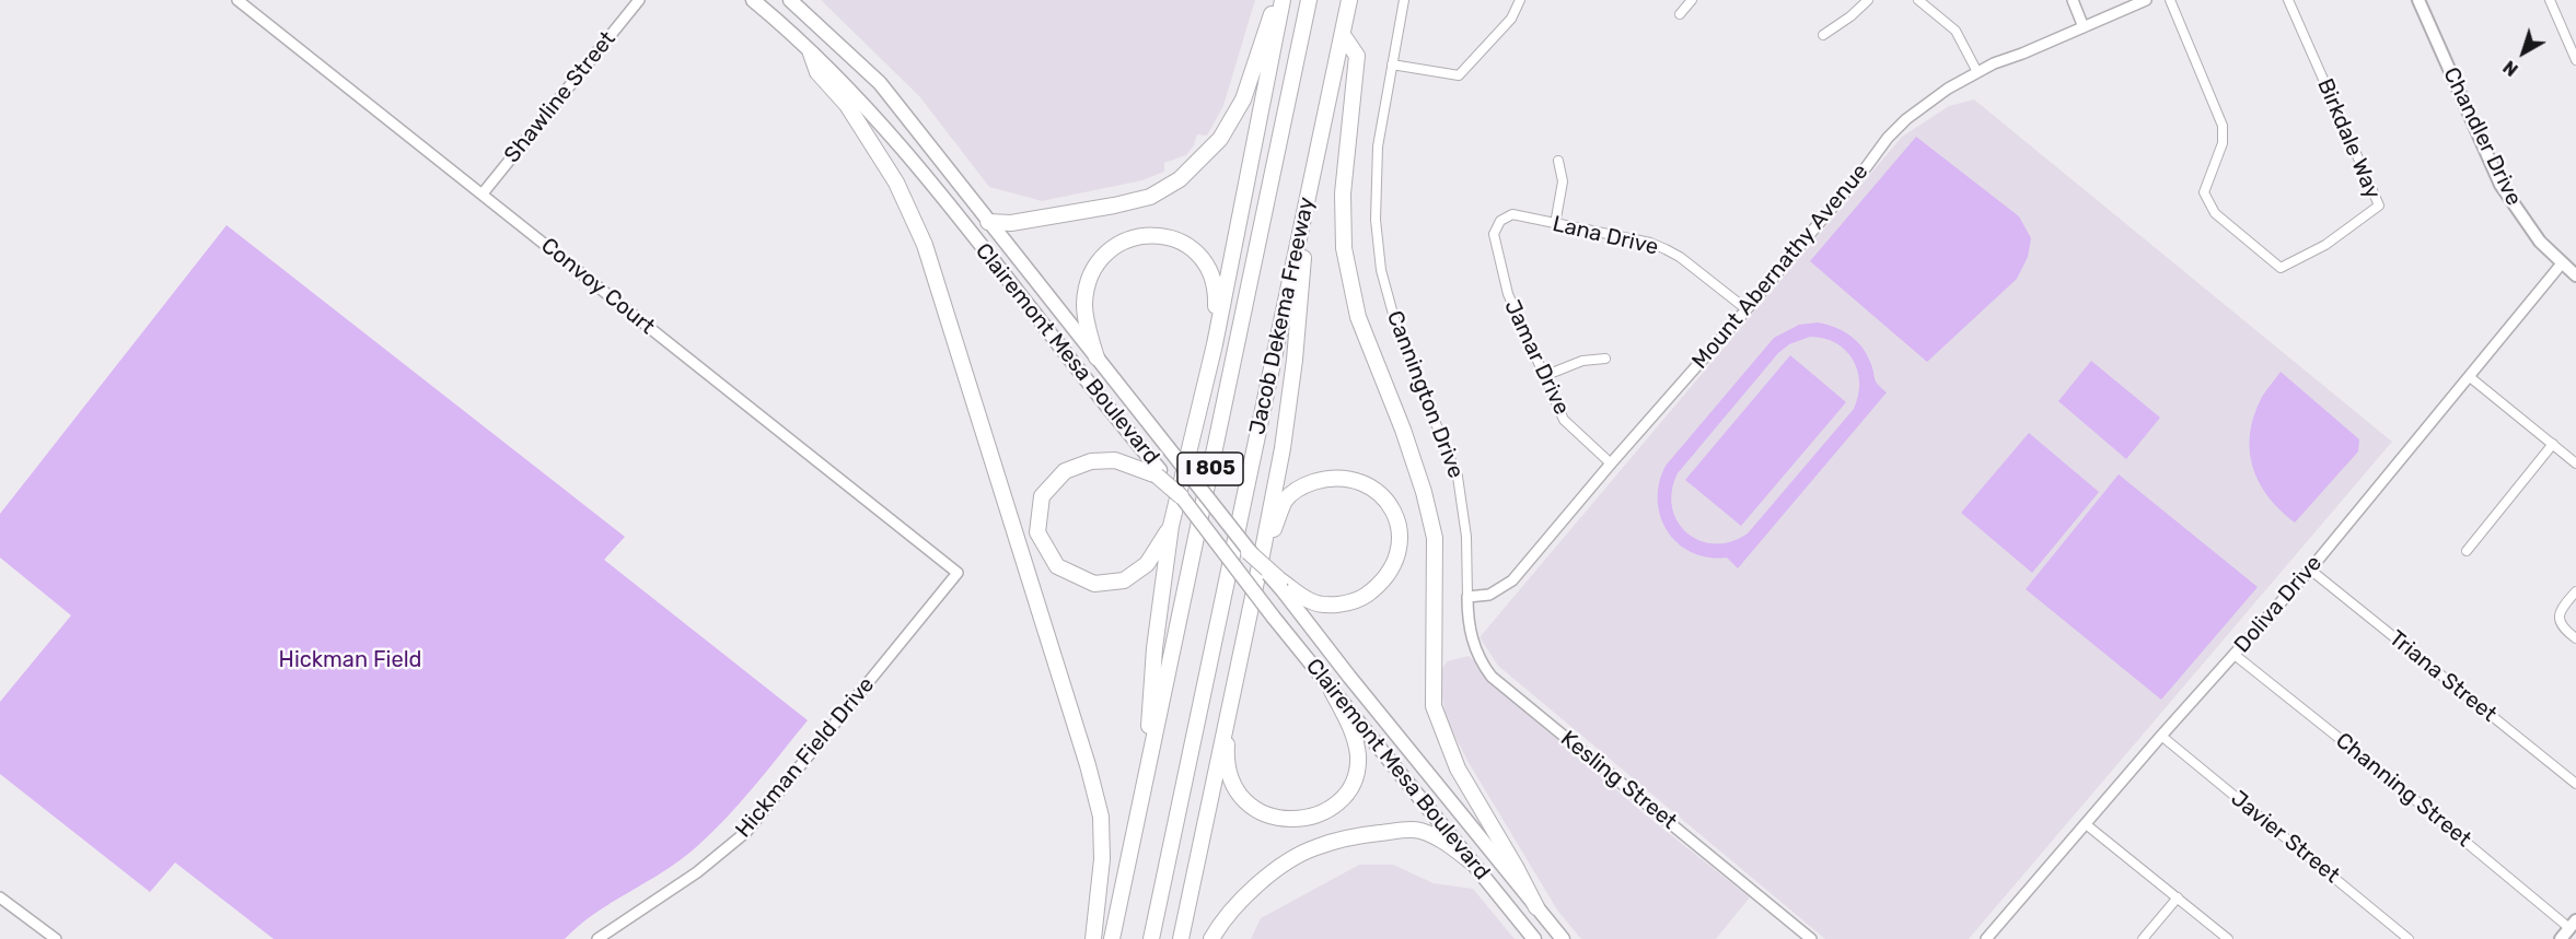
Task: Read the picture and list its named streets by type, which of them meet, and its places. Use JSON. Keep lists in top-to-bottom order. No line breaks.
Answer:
{"streets":{"highway":["Jacob Dekema Freeway","I 805"],"main road":["Chandler Drive","Clairemont Mesa Boulevard"],"street":["Shawline Street","Birkdale Way","Lana Drive","Mount Abernathy Avenue","Convoy Court","Jamar Drive","Cannington Drive","Doliva Drive","Triana Street","Hickman Field Drive","Kesling Street","Channing Street","Javier Street"]},"crossings":[["Shawline Street","Convoy Court"],["Chandler Drive","Doliva Drive"],["Lana Drive","Mount Abernathy Avenue"],["Lana Drive","Jamar Drive"],["Mount Abernathy Avenue","Jamar Drive"],["Mount Abernathy Avenue","Cannington Drive"],["Mount Abernathy Avenue","Kesling Street"],["Convoy Court","Hickman Field Drive"],["Cannington Drive","Kesling Street"],["Doliva Drive","Triana Street"],["Doliva Drive","Channing Street"],["Doliva Drive","Javier Street"]],"parks":["Hickman Field"],"north":"bottom left"}
